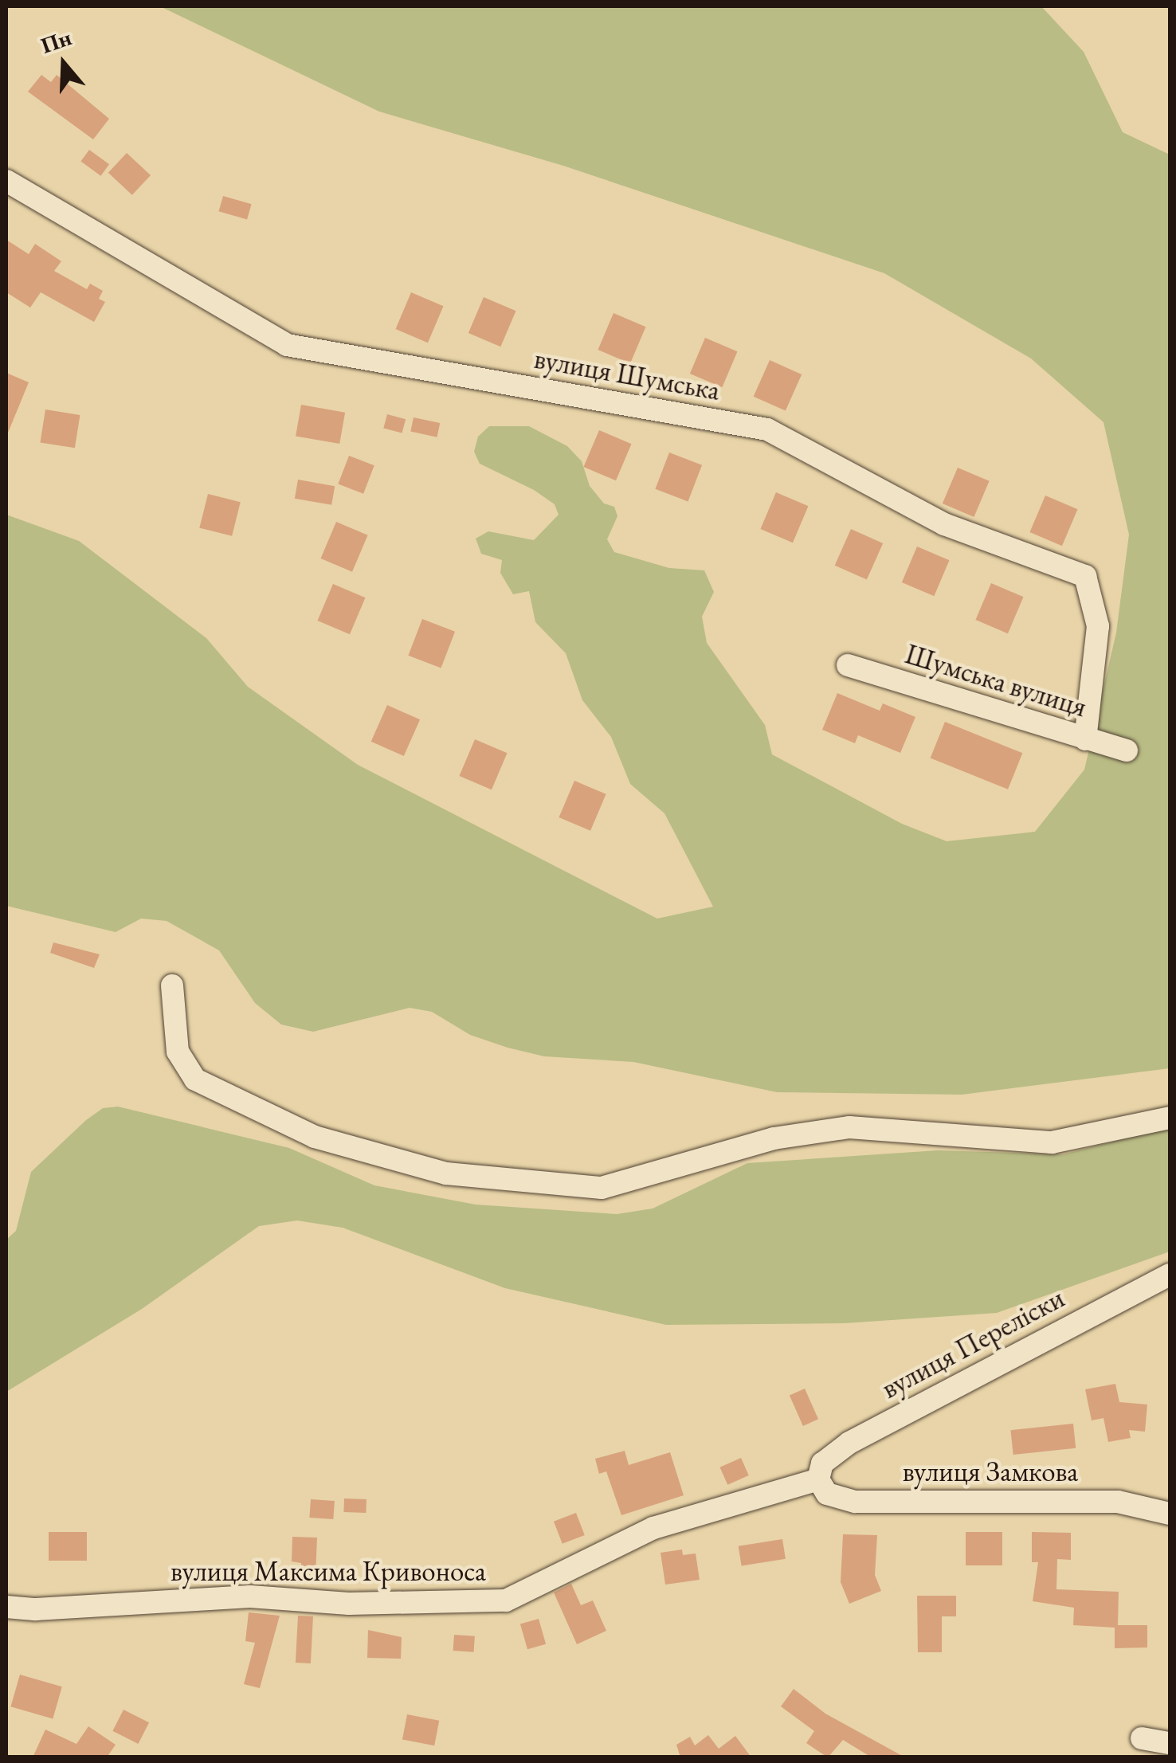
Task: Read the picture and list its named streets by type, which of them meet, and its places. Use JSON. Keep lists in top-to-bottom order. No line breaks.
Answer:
{"streets":{"street":["вулиця Шумська","Шумська вулиця","вулиця Переліски","вулиця Замкова","вулиця Максима Кривоноса"]},"crossings":[["вулиця Шумська","Шумська вулиця"],["вулиця Переліски","вулиця Замкова"],["вулиця Переліски","вулиця Максима Кривоноса"],["вулиця Замкова","вулиця Максима Кривоноса"]],"north":"top"}
